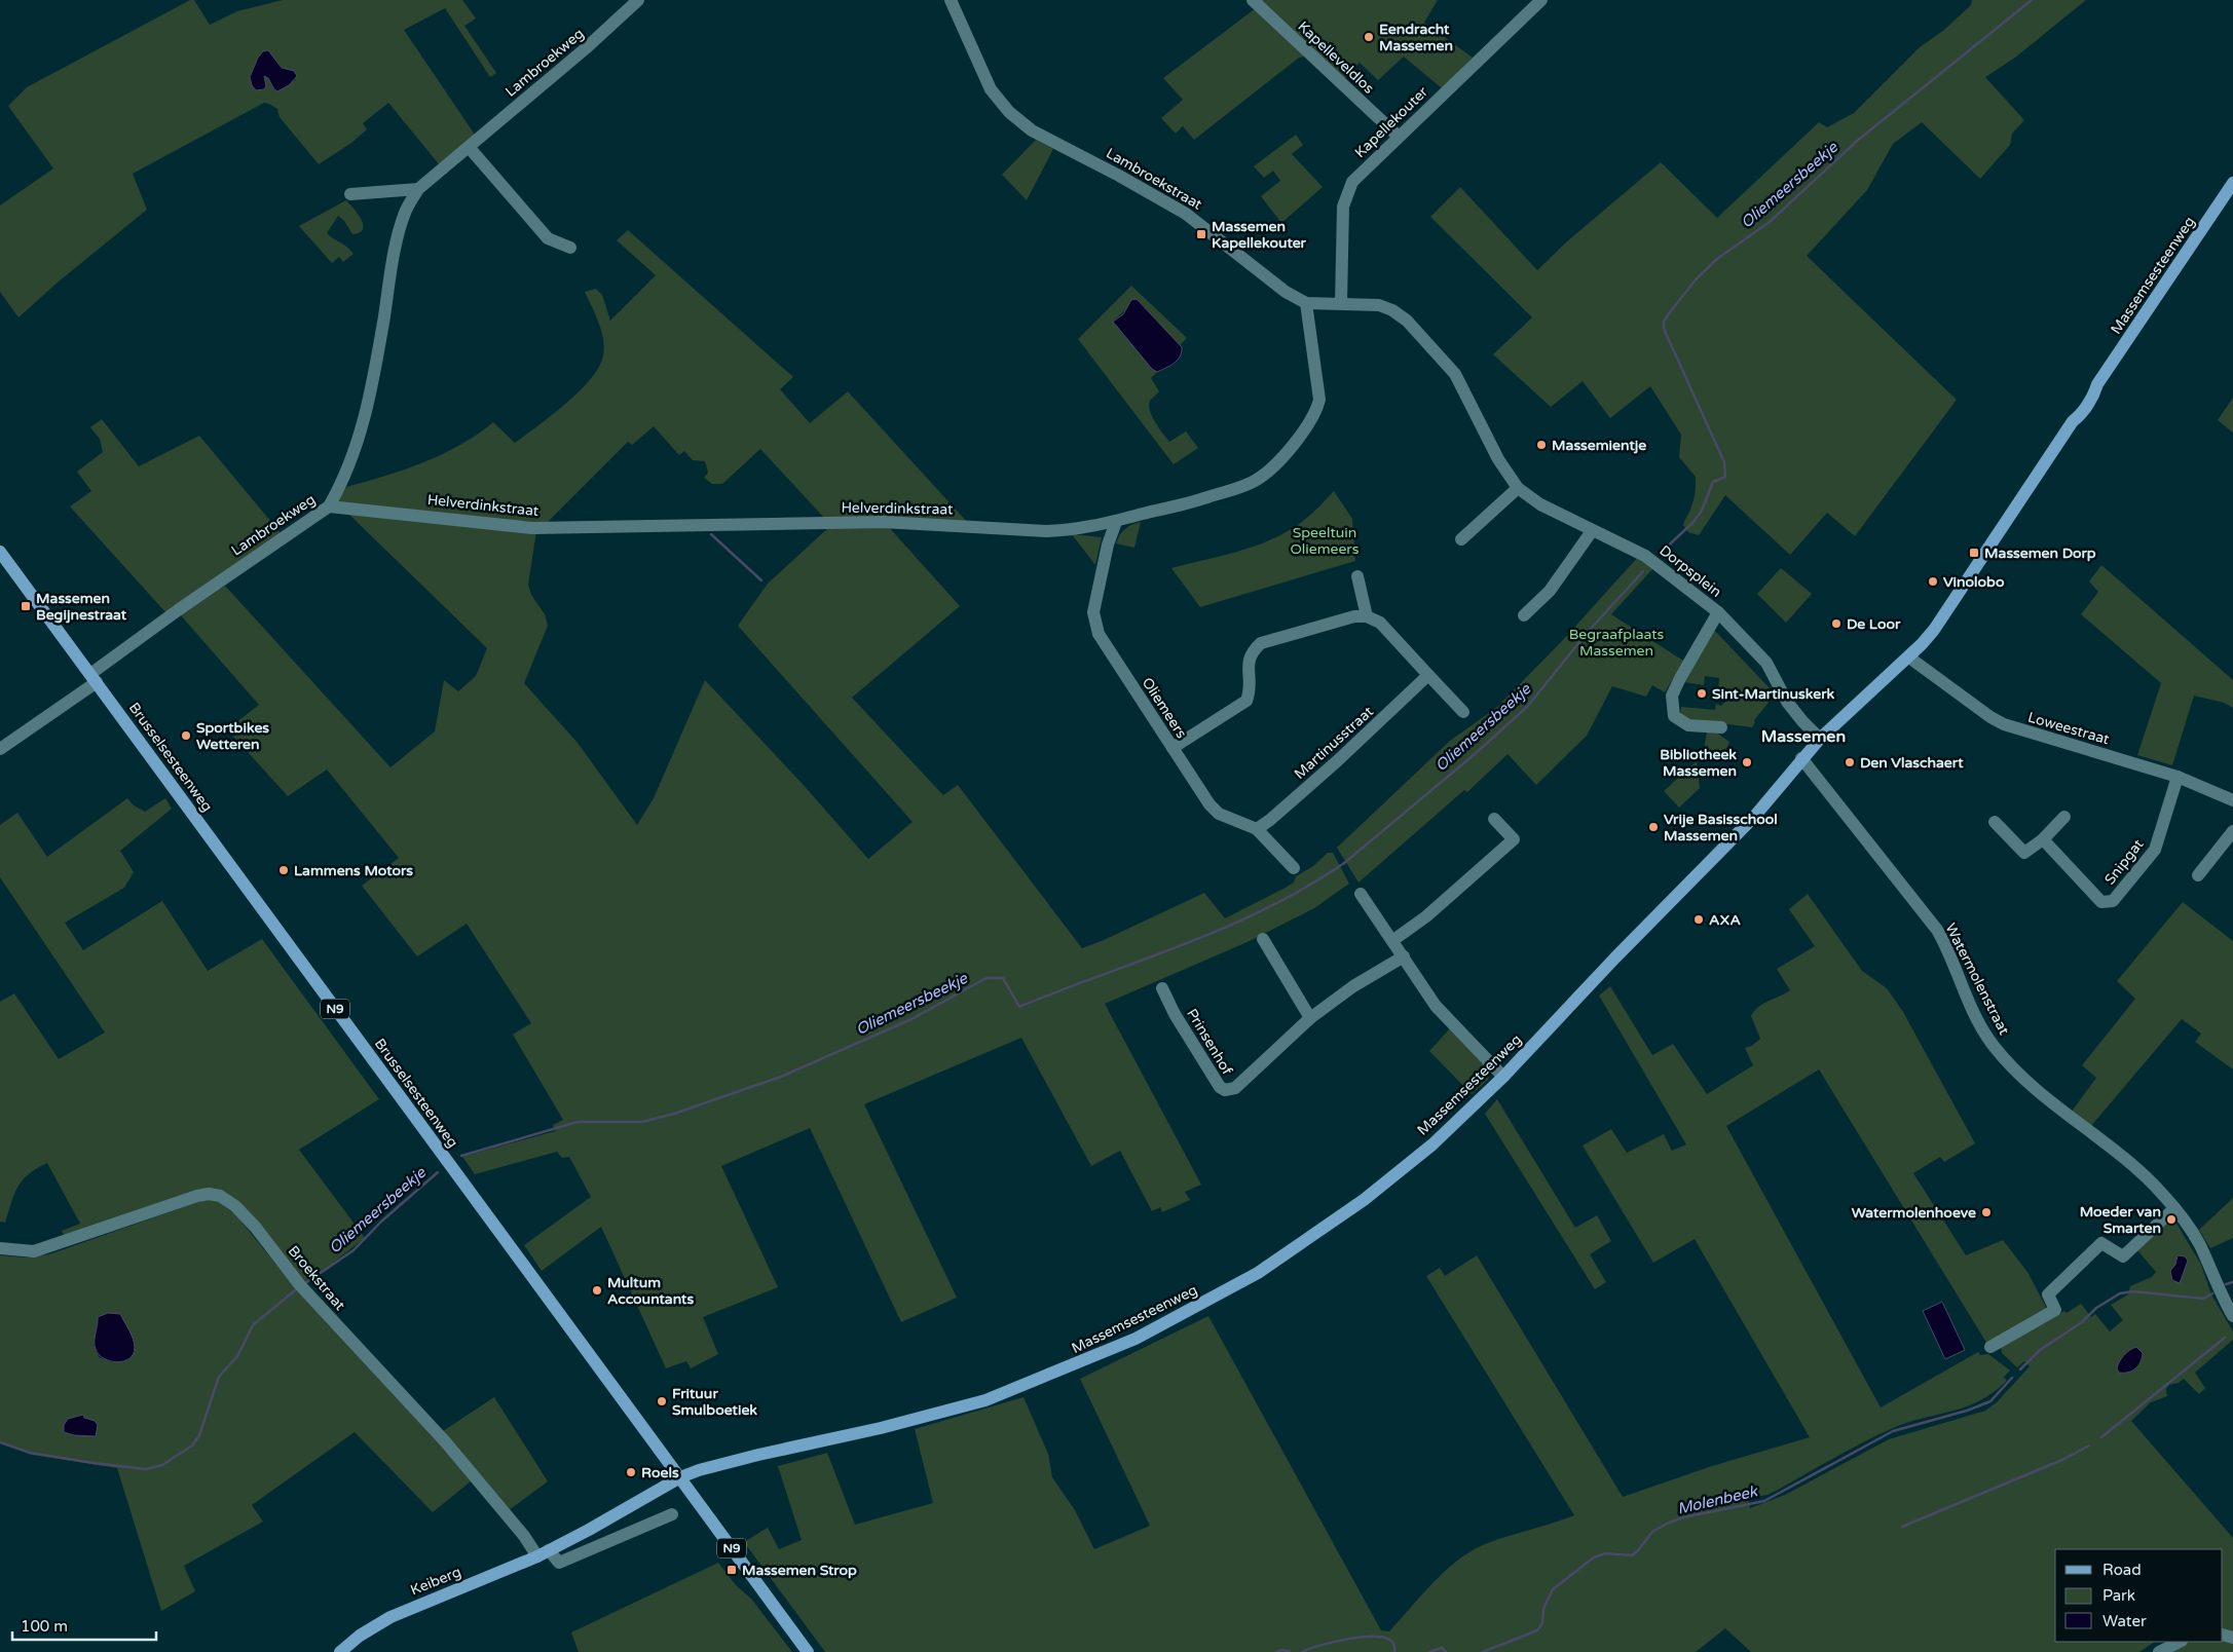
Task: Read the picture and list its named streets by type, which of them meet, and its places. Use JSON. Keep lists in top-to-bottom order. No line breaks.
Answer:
{"streets":{"main road":["Massemsesteenweg","Brusselsesteenweg","N9","Keiberg"],"street":["Kapelleveldlos","Lambroekweg","Kapellekouter","Lambroekstraat","Helverdinkstraat","Dorpsplein","Oliemeers","Loweestraat","Martinusstraat","Snipgat","Watermolenstraat","Prinsenhof","Broekstraat"]},"crossings":[["Kapelleveldlos","Kapellekouter"],["Lambroekweg","Helverdinkstraat"],["Lambroekweg","Brusselsesteenweg"],["Kapellekouter","Lambroekstraat"],["Lambroekstraat","Helverdinkstraat"],["Lambroekstraat","Dorpsplein"],["Massemsesteenweg","Dorpsplein"],["Massemsesteenweg","Loweestraat"],["Massemsesteenweg","Brusselsesteenweg"],["Massemsesteenweg","Watermolenstraat"],["Massemsesteenweg","Keiberg"],["Helverdinkstraat","Oliemeers"],["Oliemeers","Martinusstraat"],["Loweestraat","Snipgat"],["Brusselsesteenweg","Keiberg"],["Broekstraat","Keiberg"]],"districts":["Massemen"],"water":["Oliemeersbeekje","Molenbeek"],"parks":["Speeltuin Oliemeers","Begraafplaats Massemen"],"places":{"other":["Eendracht Massemen","Massemientje","Vinolobo","De Loor","Sint-Martinuskerk","Sportbikes Wetteren","Bibliotheek Massemen","Den Vlaschaert","Vrije Basisschool Massemen","Lammens Motors","AXA","Watermolenhoeve","Moeder van Smarten","Multum Accountants","Frituur Smulboetiek","Roels"],"transit":["Massemen Kapellekouter","Massemen Dorp","Massemen Begijnestraat","Massemen Strop"]},"legend":["Road","Park","Water"],"scale_bar":"100 m"}
